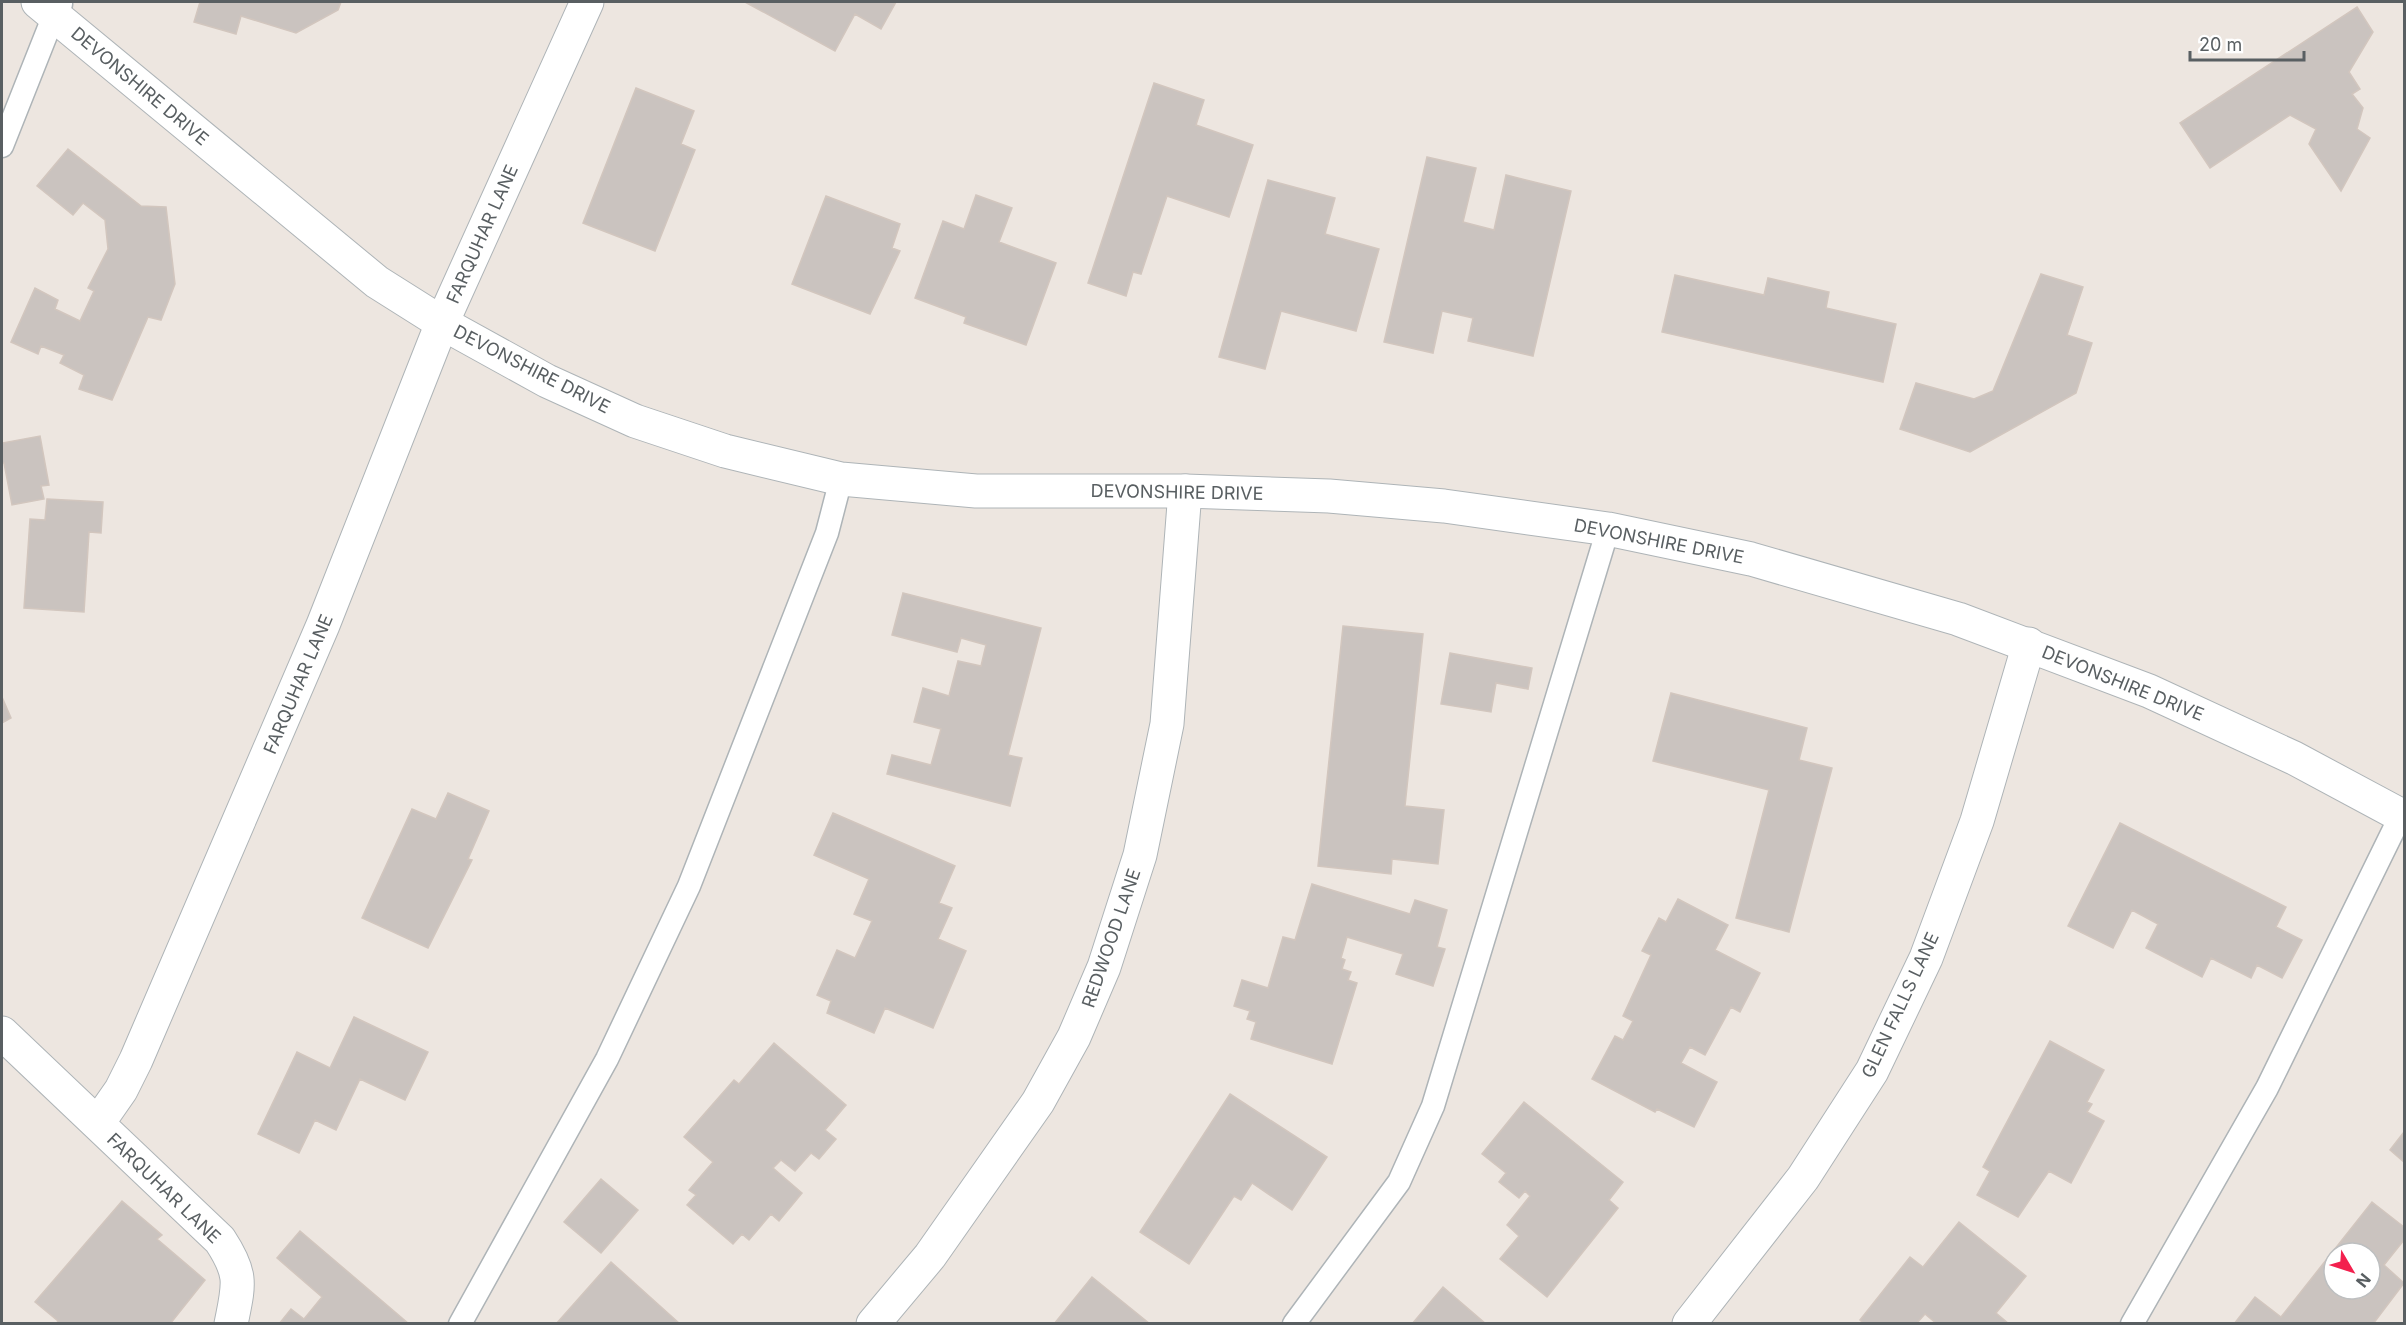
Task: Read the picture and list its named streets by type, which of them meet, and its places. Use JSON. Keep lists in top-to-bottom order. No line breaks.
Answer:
{"streets":{"street":["DEVONSHIRE DRIVE","FARQUHAR LANE","REDWOOD LANE","GLEN FALLS LANE"]},"crossings":[["DEVONSHIRE DRIVE","FARQUHAR LANE"],["DEVONSHIRE DRIVE","REDWOOD LANE"],["DEVONSHIRE DRIVE","GLEN FALLS LANE"]],"scale_bar":"20 m","north":"bottom right"}
